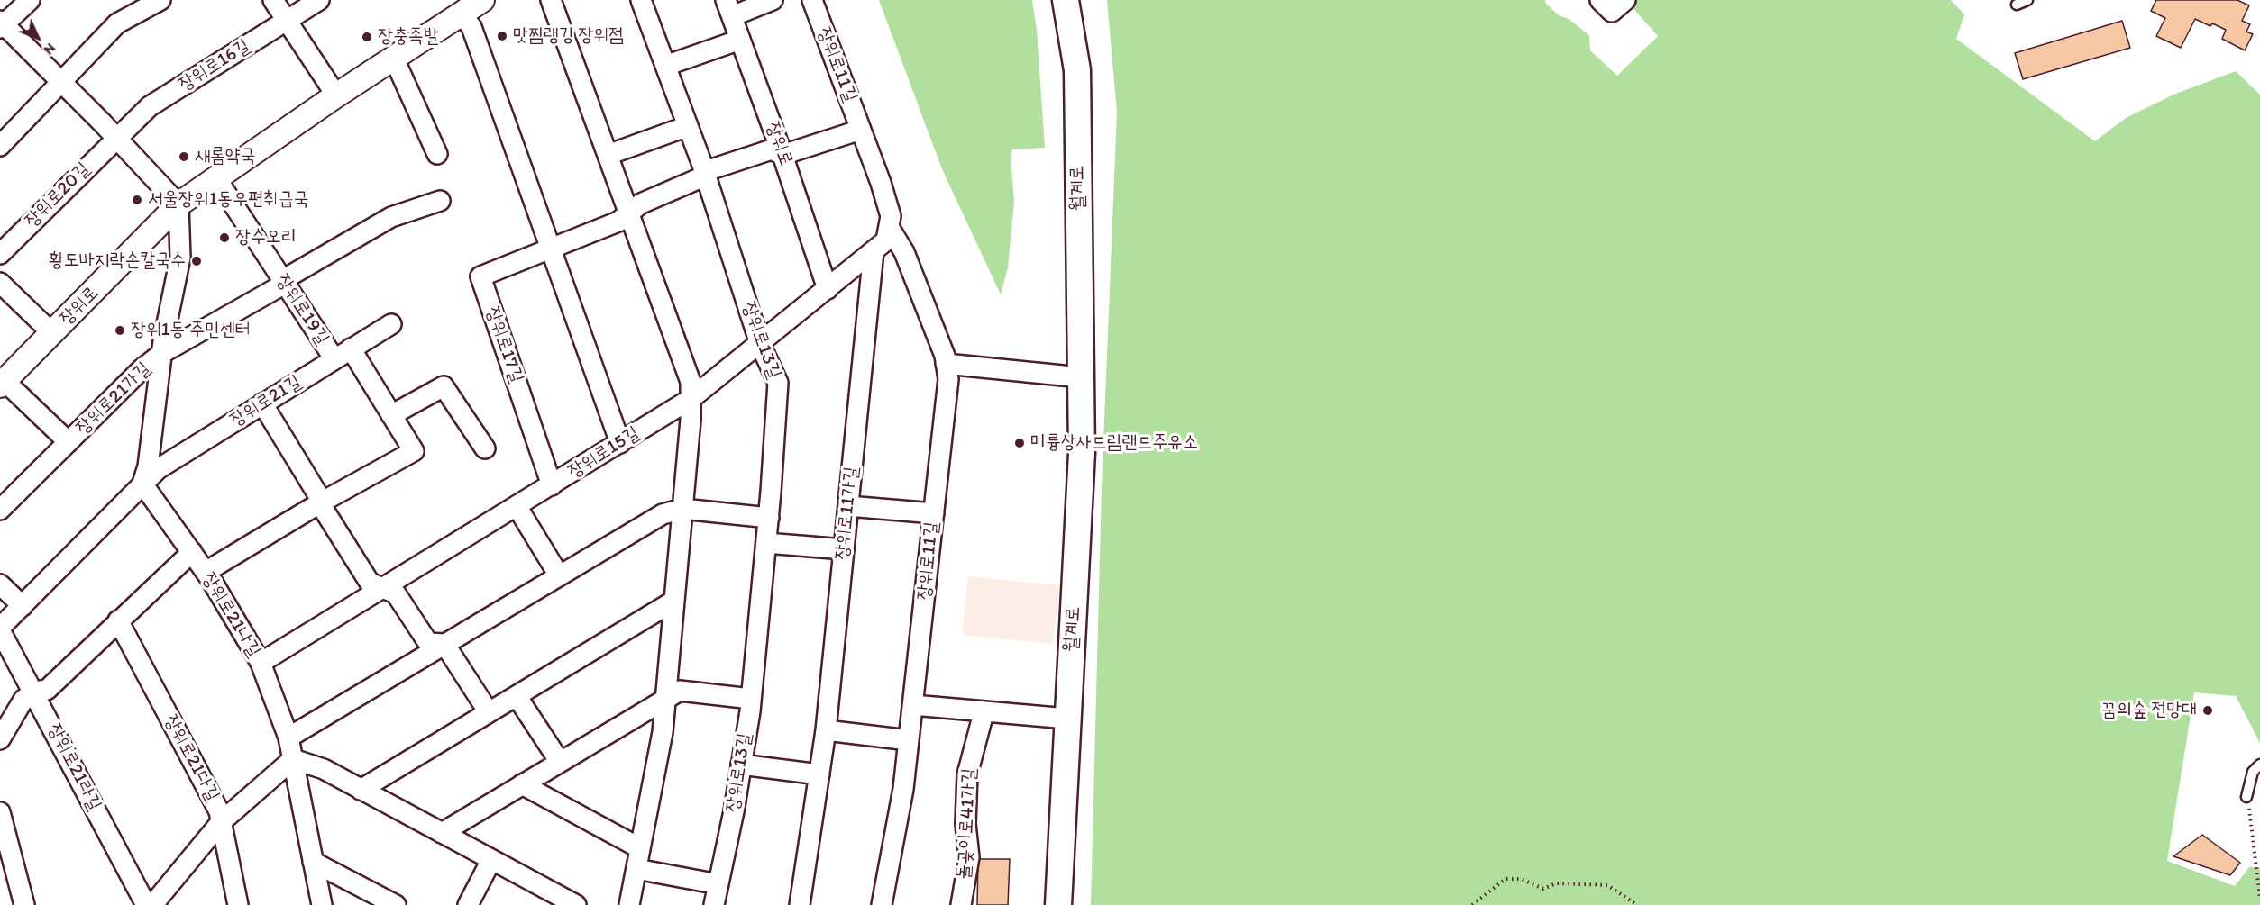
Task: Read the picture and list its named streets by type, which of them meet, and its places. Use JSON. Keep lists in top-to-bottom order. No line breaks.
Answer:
{"streets":{"main road":["월계로"],"street":["장위로11길","장위로16길","장위로","장위로20길","장위로19길","장위로13길","장위로17길","장위로21가길","장위로21길","장위로15길","장위로11가길","장위로21나길","장위로21다길","장위로21라길","돌곶이로41가길"]},"crossings":[["장위로16길","장위로20길"],["장위로","장위로19길"],["장위로","장위로21가길"],["장위로19길","장위로21가길"],["장위로19길","장위로21길"],["장위로19길","장위로21나길"],["장위로17길","장위로15길"],["장위로21길","장위로21나길"],["장위로21길","장위로21라길"],["장위로15길","장위로21나길"]],"places":["맛찜랭킹 장위점","장충족발","새롬약국","서울장위1동우편취급국","장수오리","황도바지락손칼국수","장위1동 주민센터","미륭상사드림랜드주유소","꿈의숲 전망대"],"north":"bottom right"}
